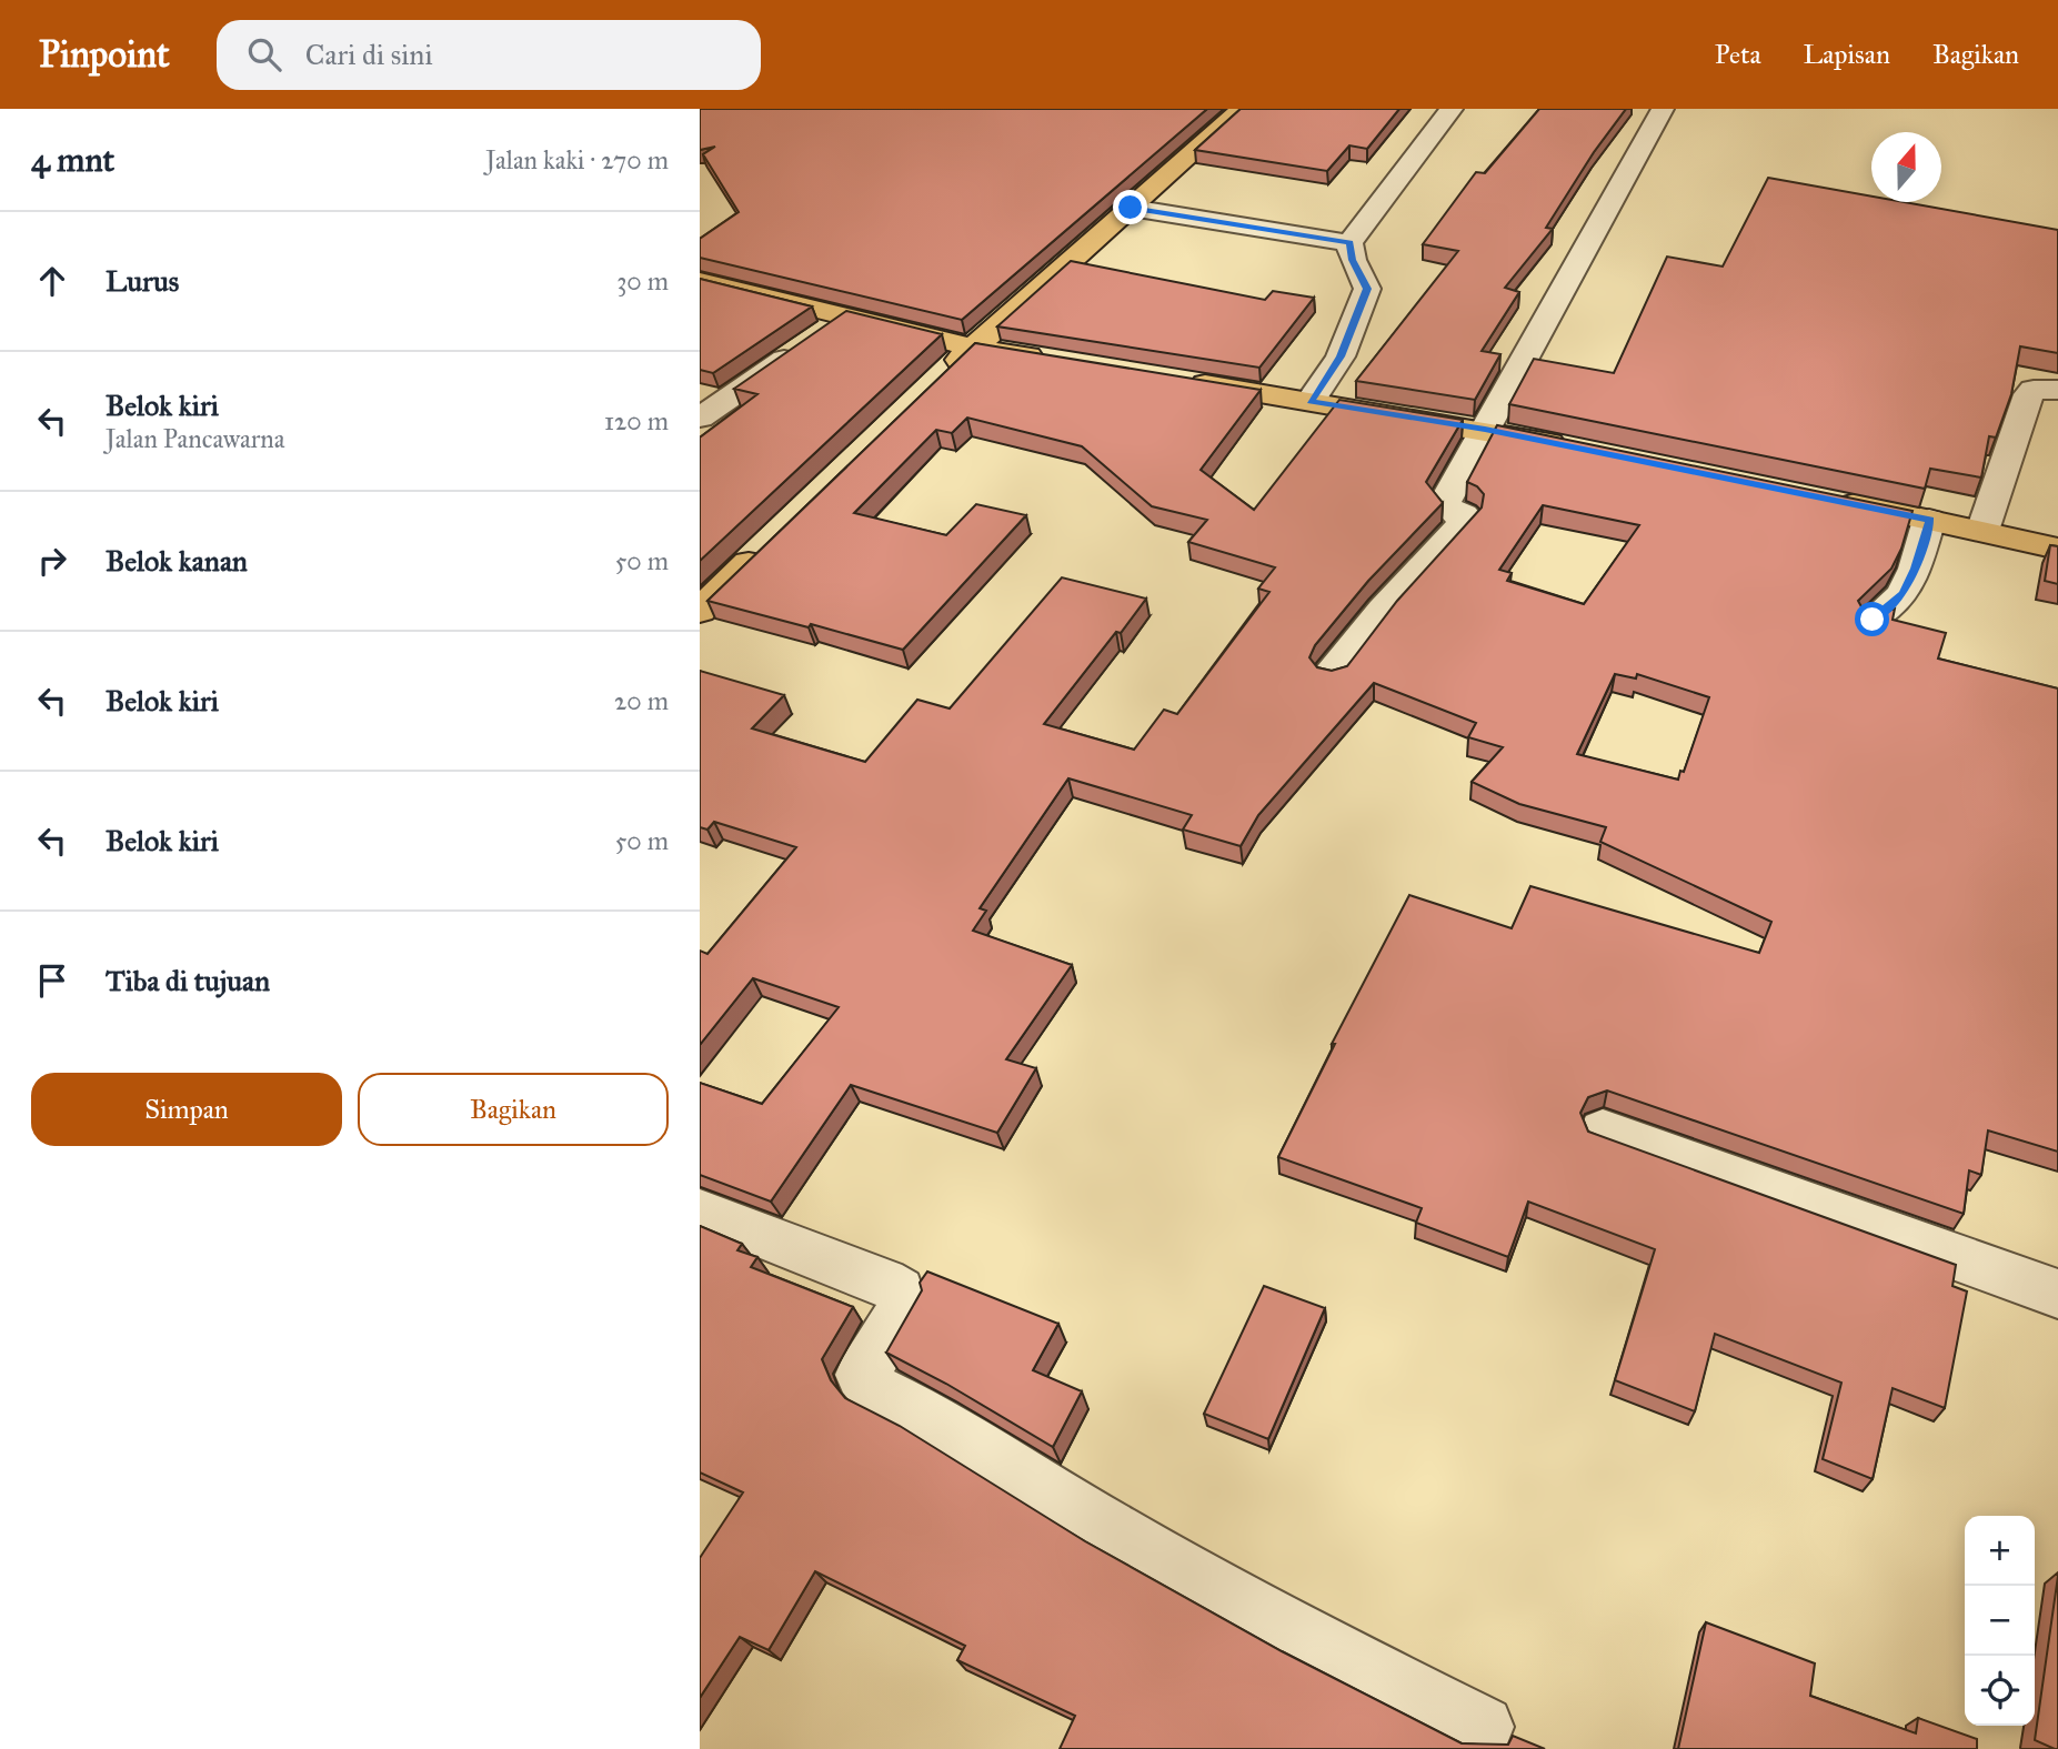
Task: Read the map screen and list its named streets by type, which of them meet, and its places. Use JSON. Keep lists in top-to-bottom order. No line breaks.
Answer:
{"north":"top","page":{"header":"Pinpoint","search":"Cari di sini","nav":["Peta","Lapisan","Bagikan"],"heading":["4 mnt","Jalan kaki · 270 m"],"list":[["Lurus","30 m"],["Belok kiri","Jalan Pancawarna","120 m"],["Belok kanan","50 m"],["Belok kiri","20 m"],["Belok kiri","50 m"],"Tiba di tujuan"],"buttons":["Simpan","Bagikan"],"map_buttons":["+","−"]}}
